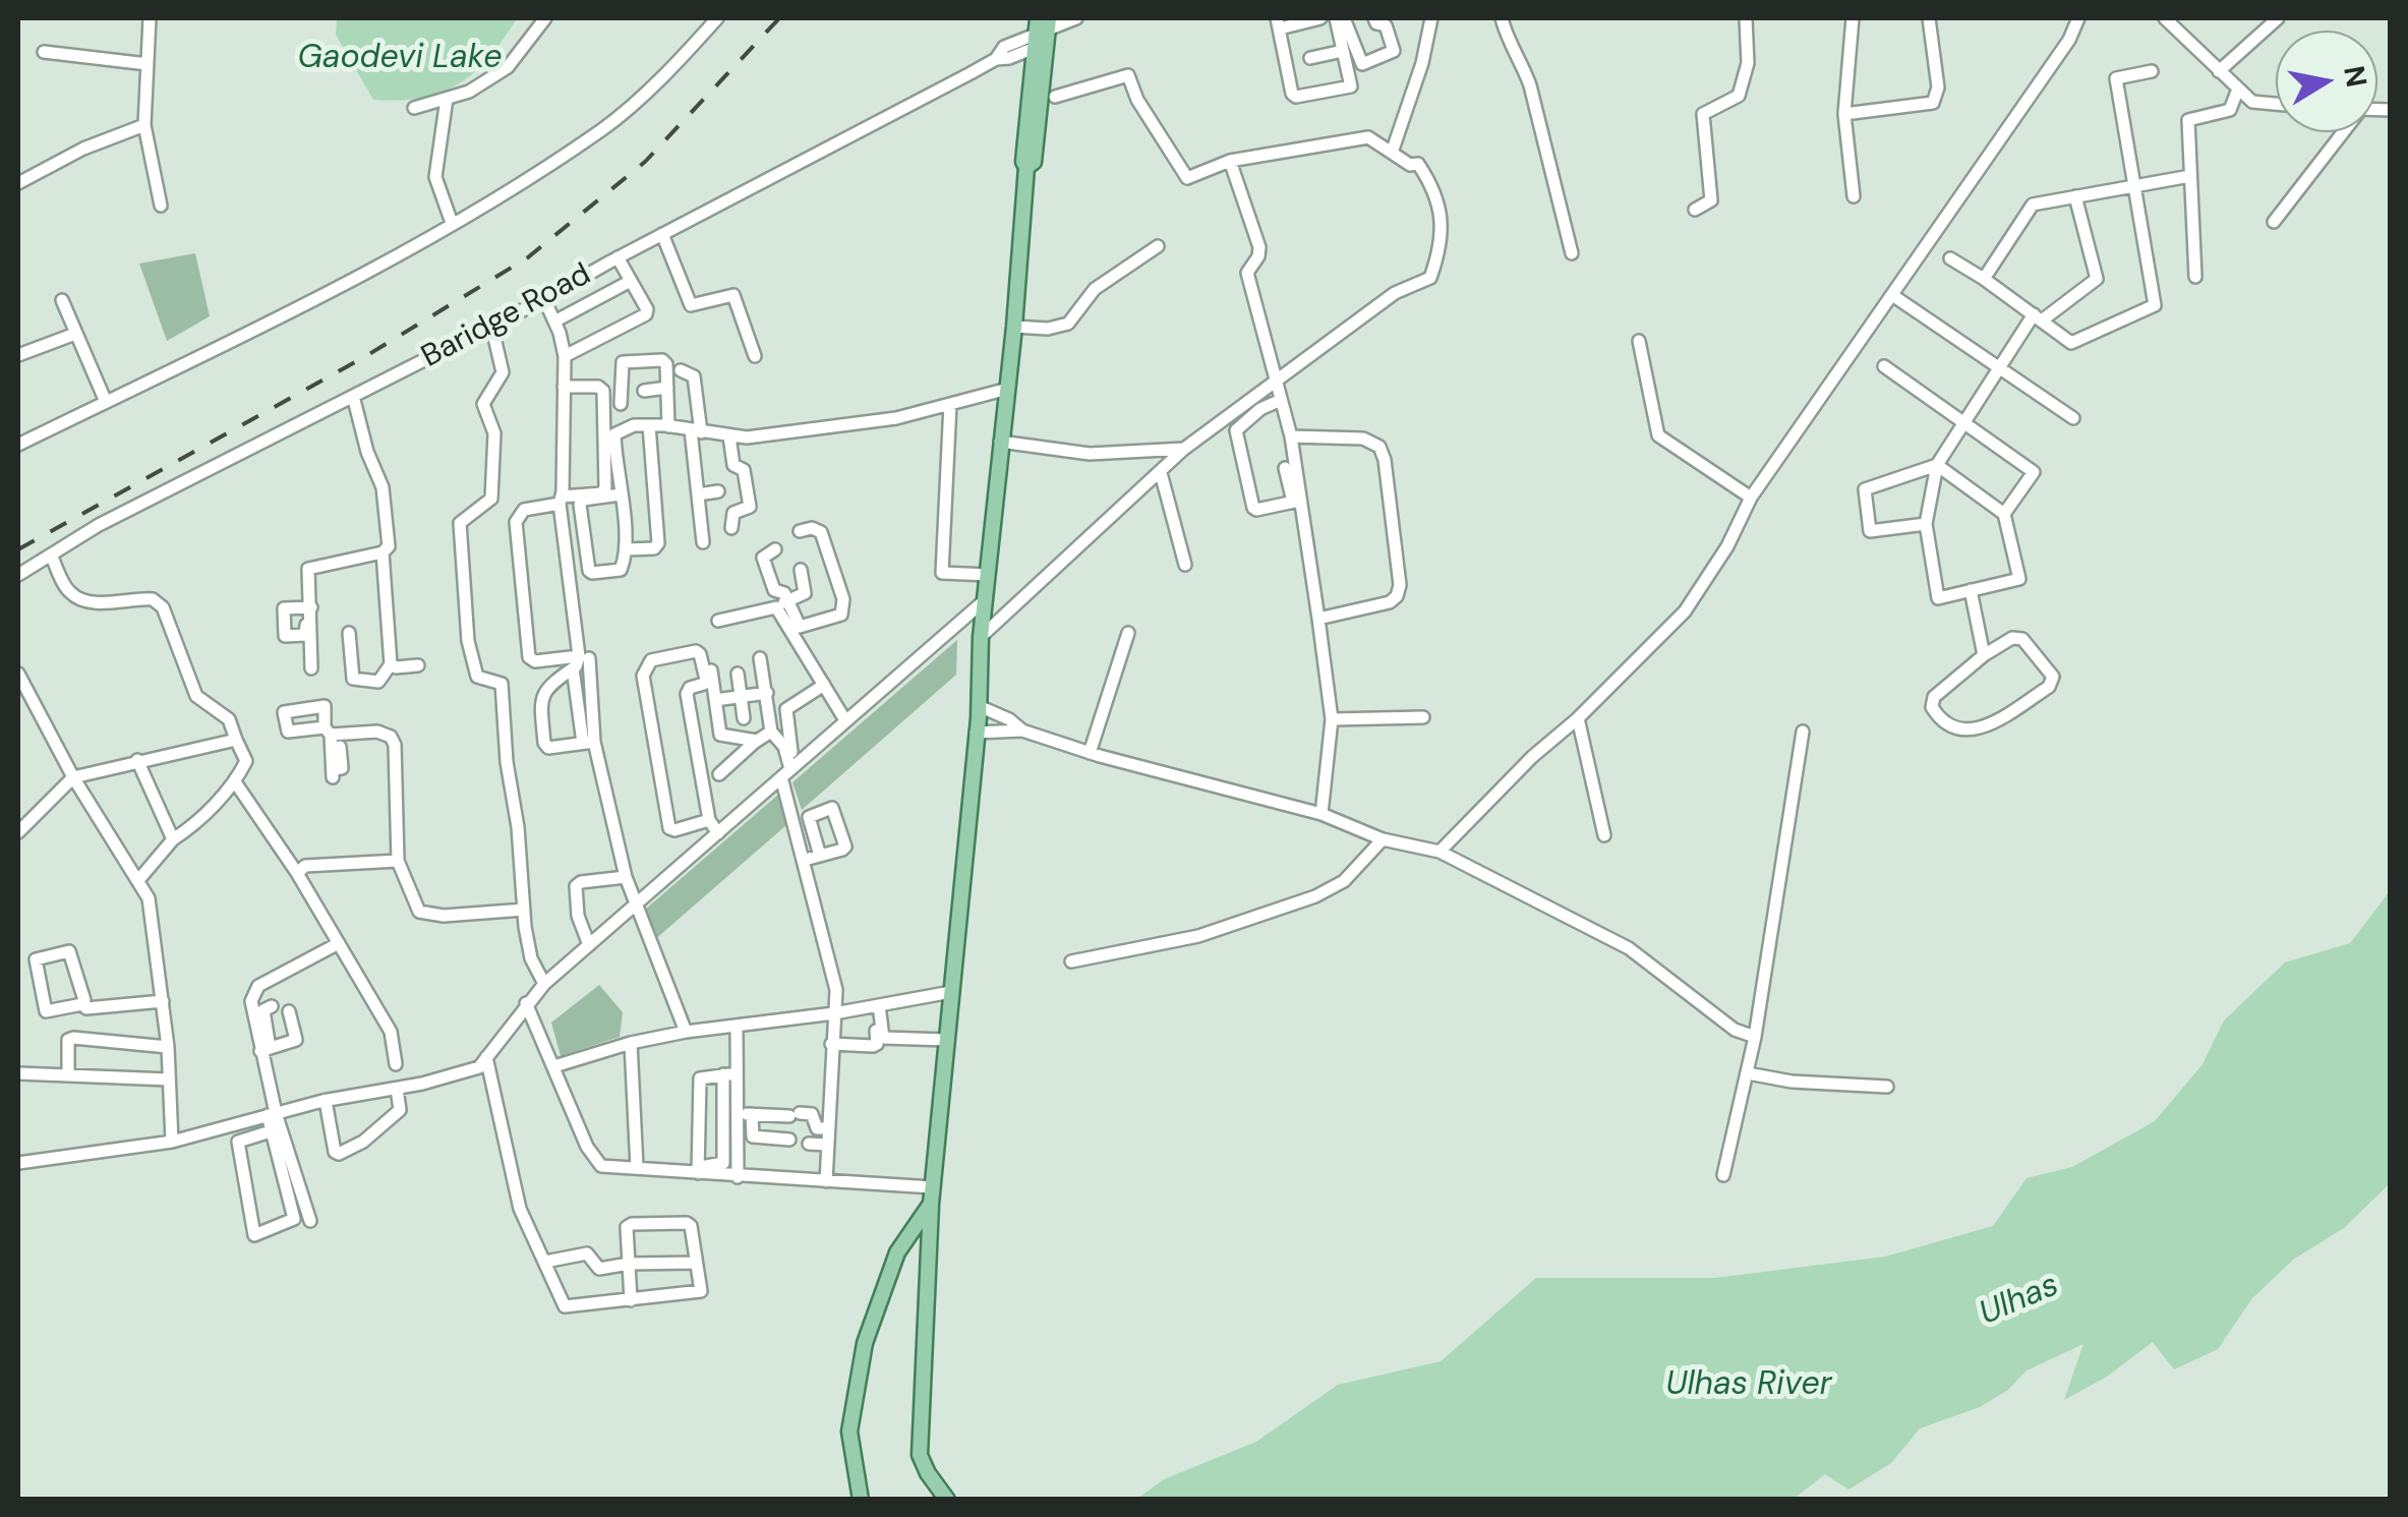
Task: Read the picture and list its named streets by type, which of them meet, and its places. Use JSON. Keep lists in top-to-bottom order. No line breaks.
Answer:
{"streets":{"street":["Baridge Road"]},"water":["Gaodevi Lake","Ulhas","Ulhas River"],"north":"right"}
